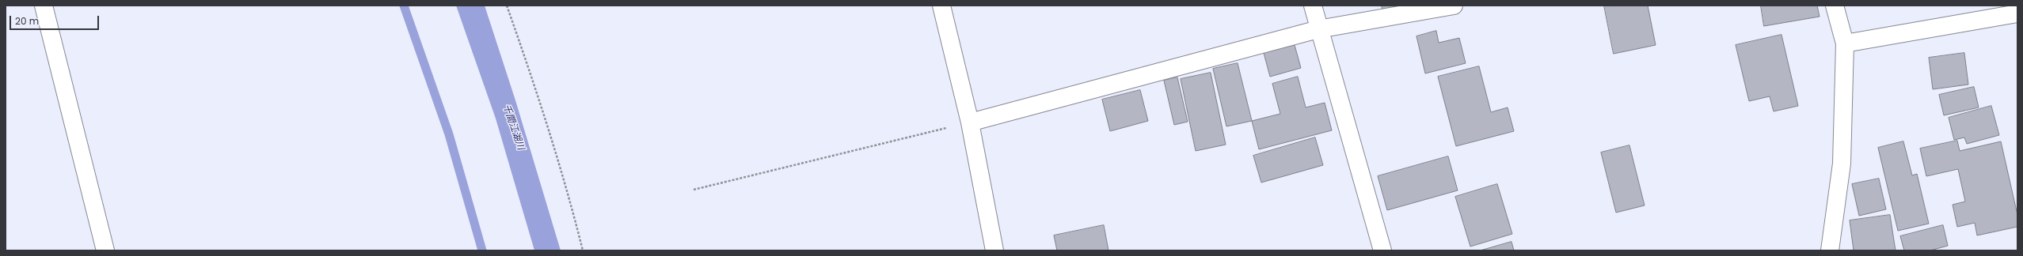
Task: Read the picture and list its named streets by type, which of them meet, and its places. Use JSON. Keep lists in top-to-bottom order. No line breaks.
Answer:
{"water":["千間江湖川"],"scale_bar":"20 m"}
